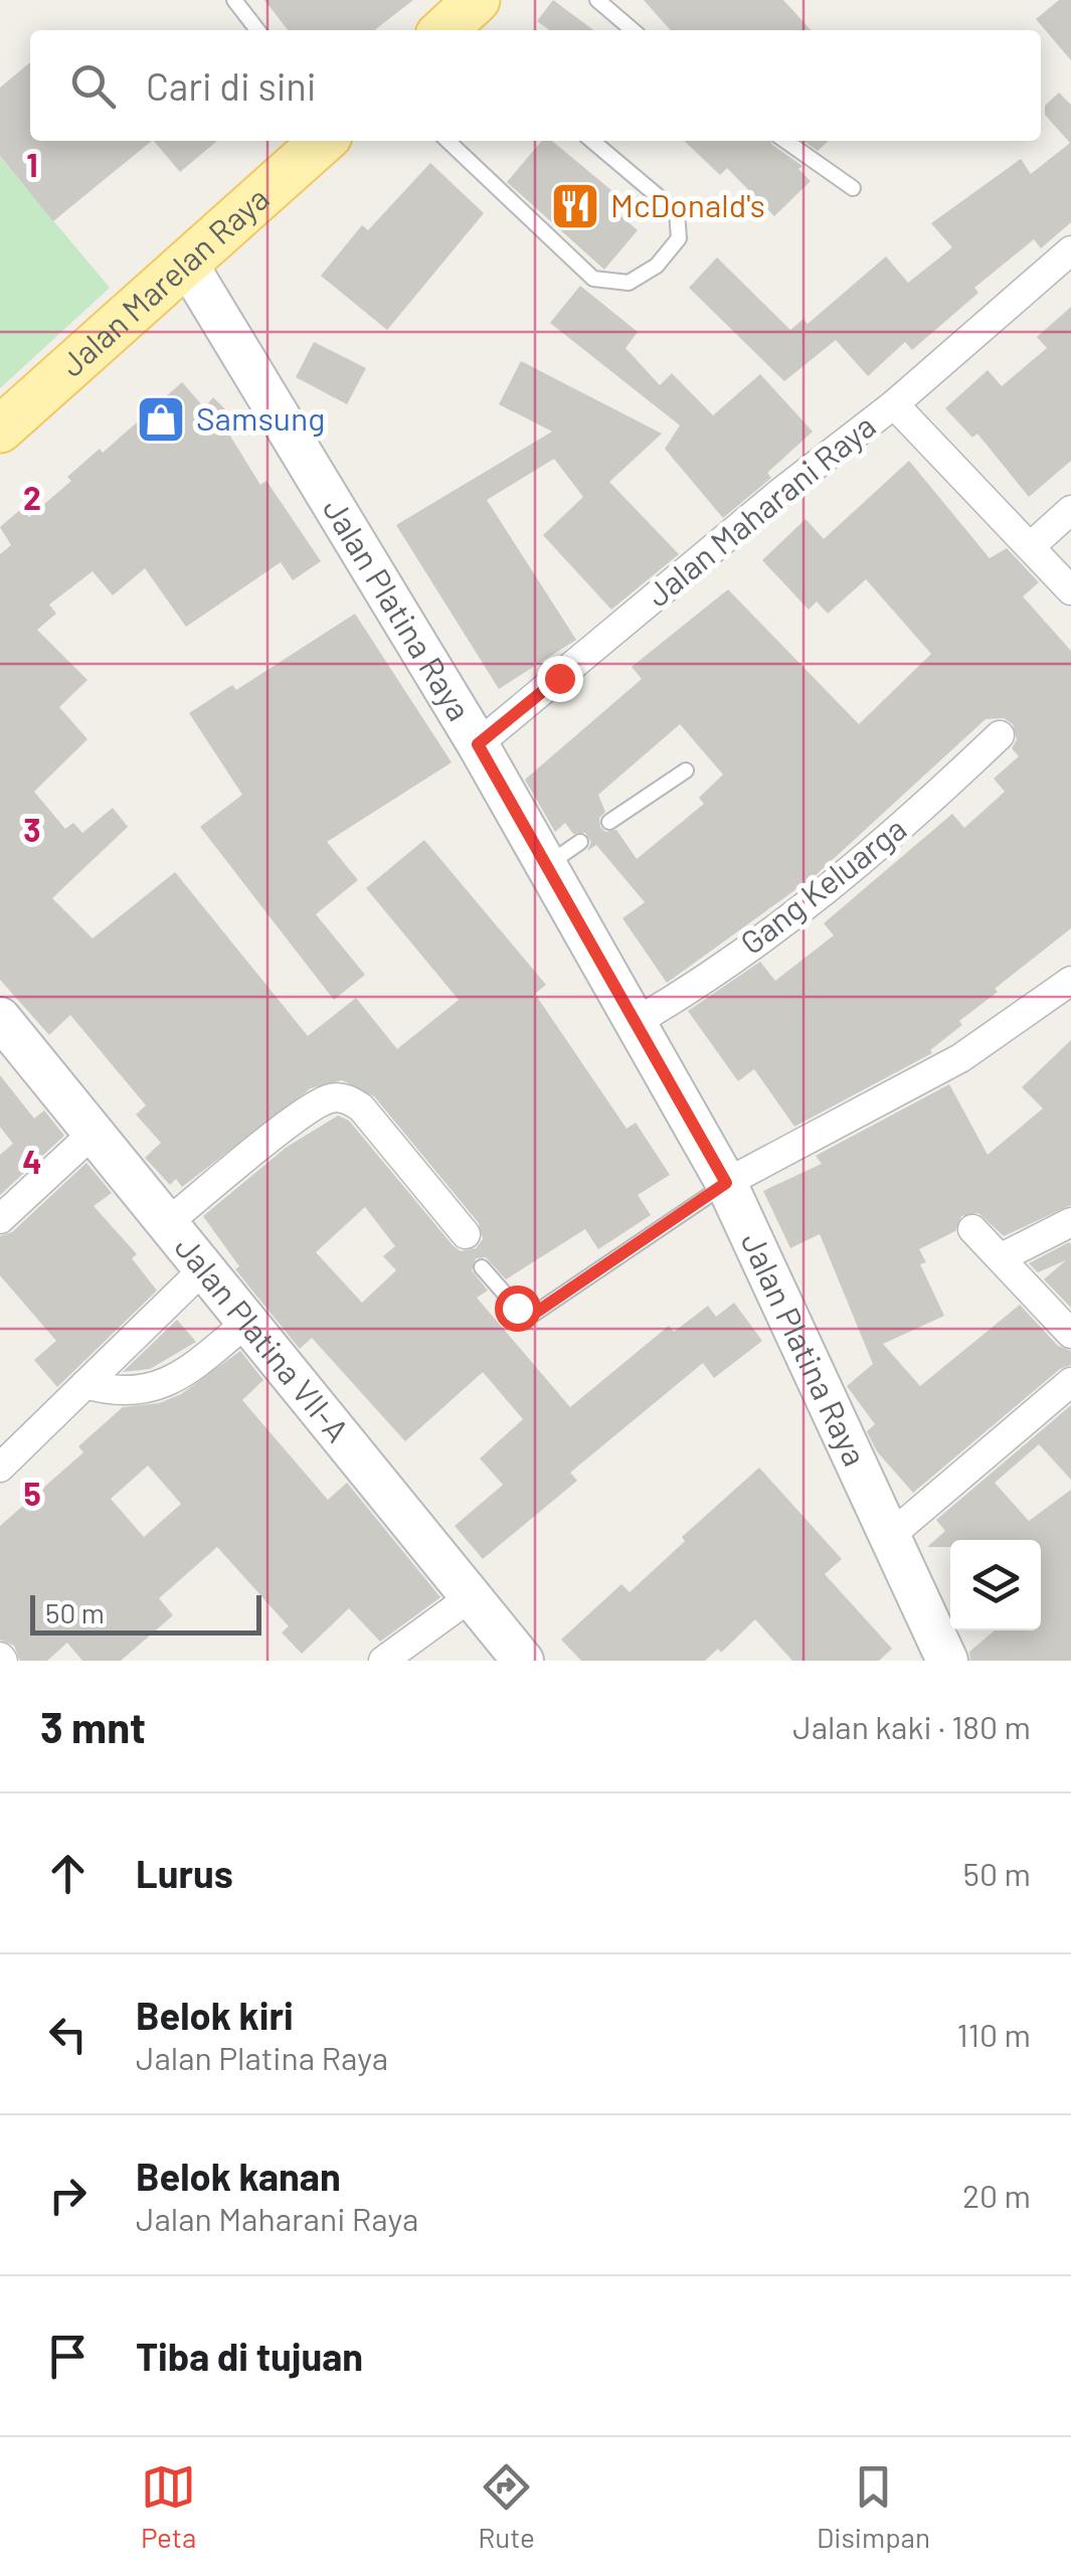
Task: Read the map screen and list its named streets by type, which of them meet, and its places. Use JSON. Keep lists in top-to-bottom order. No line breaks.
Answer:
{"streets":{"main road":["Jalan Marelan Raya","Jalan Platina Raya","Jalan Platina VII-A"],"street":["Jalan Maharani Raya","Gang Keluarga"]},"crossings":[["Jalan Marelan Raya","Jalan Platina Raya"],["Jalan Maharani Raya","Jalan Platina Raya"],["Jalan Platina Raya","Gang Keluarga"]],"places":{"restaurant":["McDonald's"],"shop":["Samsung"]},"scale_bar":"50 m","page":{"search":"Cari di sini","scale":"50 m","heading":["3 mnt","Jalan kaki · 180 m"],"list":[["Lurus","50 m"],["Belok kiri","Jalan Platina Raya","110 m"],["Belok kanan","Jalan Maharani Raya","20 m"],"Tiba di tujuan"],"nav":["Peta","Rute","Disimpan"]},"grid":{"rows":["1","2","3","4","5"]}}
